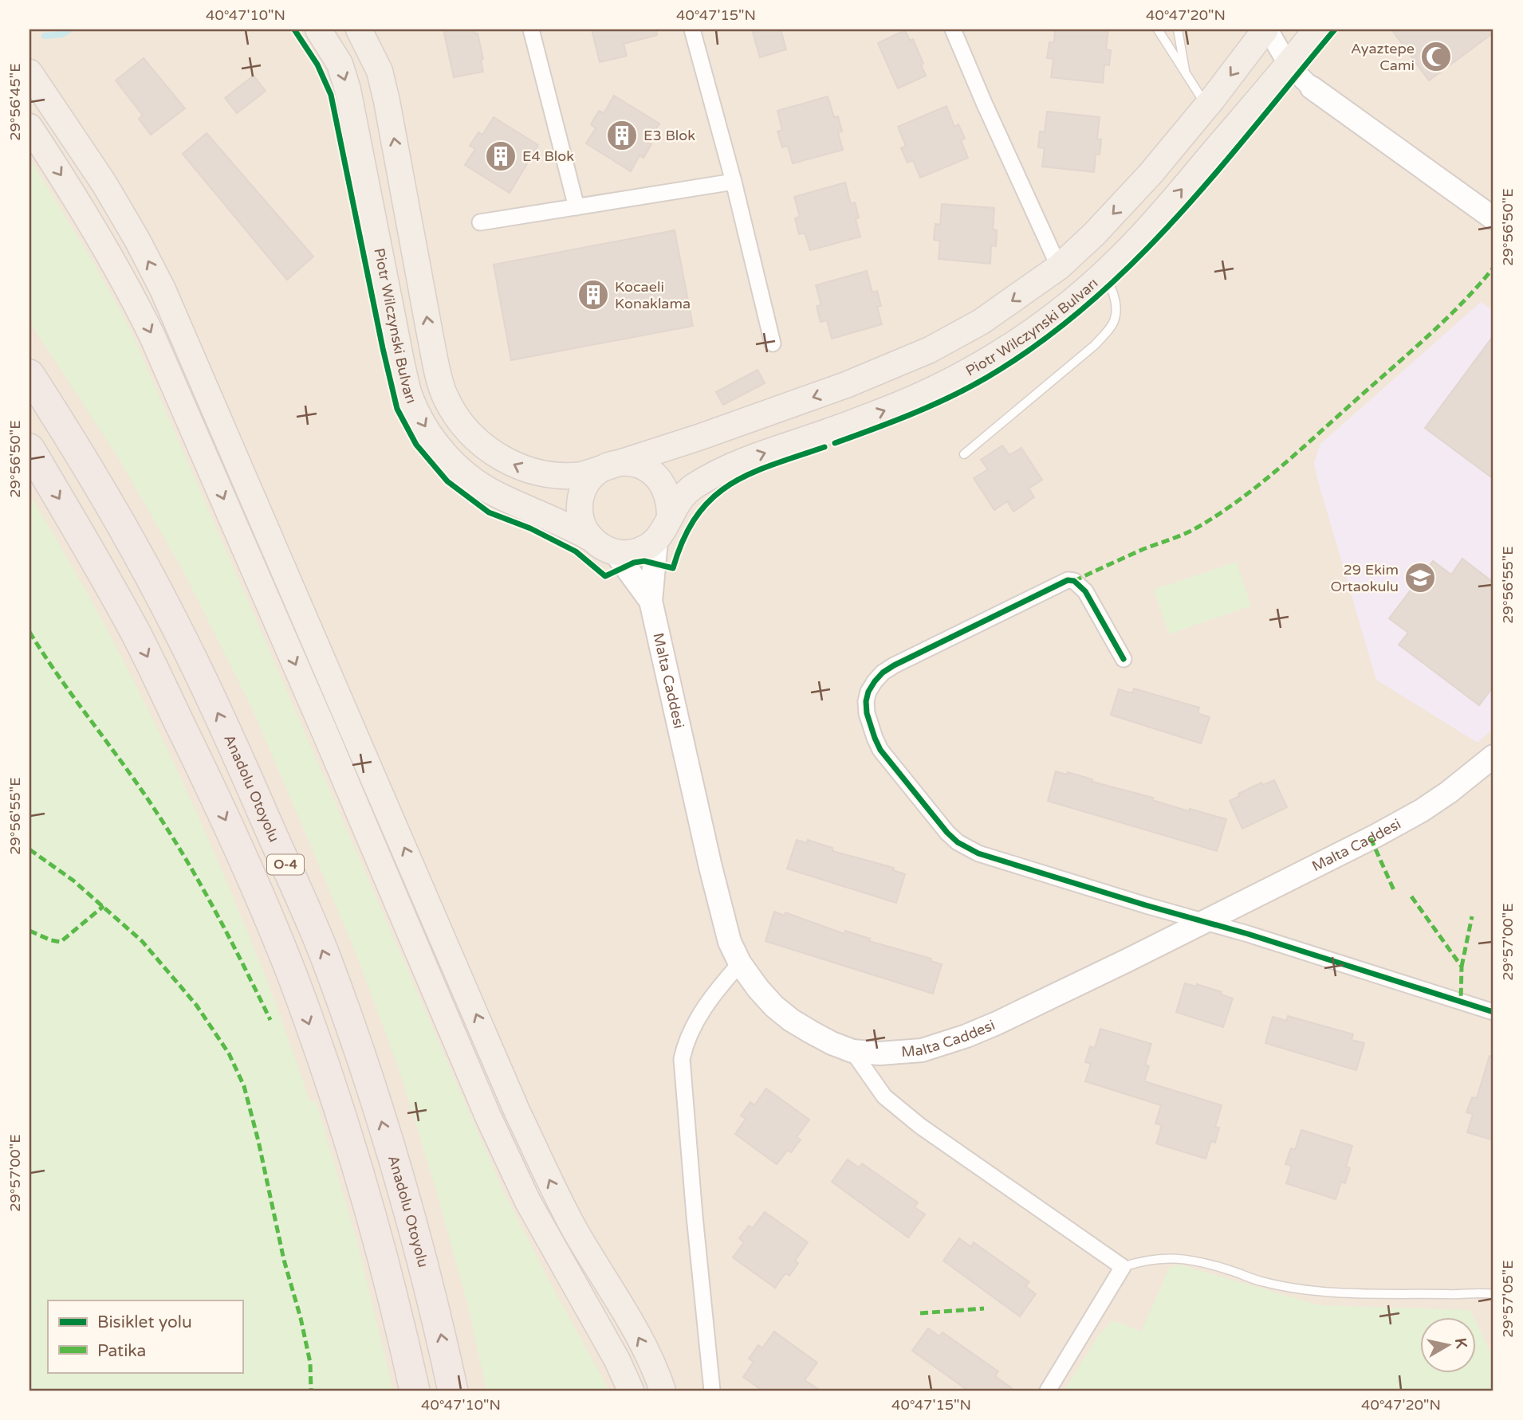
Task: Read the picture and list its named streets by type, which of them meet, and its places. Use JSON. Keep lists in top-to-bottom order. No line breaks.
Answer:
{"streets":{"highway":["Anadolu Otoyolu","O-4"],"main road":["Piotr Wilczynski Bulvarı","Malta Caddesi"]},"crossings":[["Piotr Wilczynski Bulvarı","Malta Caddesi"]],"places":{"mosque":["Ayaztepe Cami"],"building":["E3 Blok","E4 Blok","Kocaeli Konaklama"],"school or university":["29 Ekim Ortaokulu"]},"legend":["Bisiklet yolu","Patika"],"north":"right","coordinates":["40°47'10\"N","40°47'15\"N","40°47'20\"N","29°56'45\"E","29°56'50\"E","29°56'55\"E","29°57'00\"E","29°57'05\"E"]}
